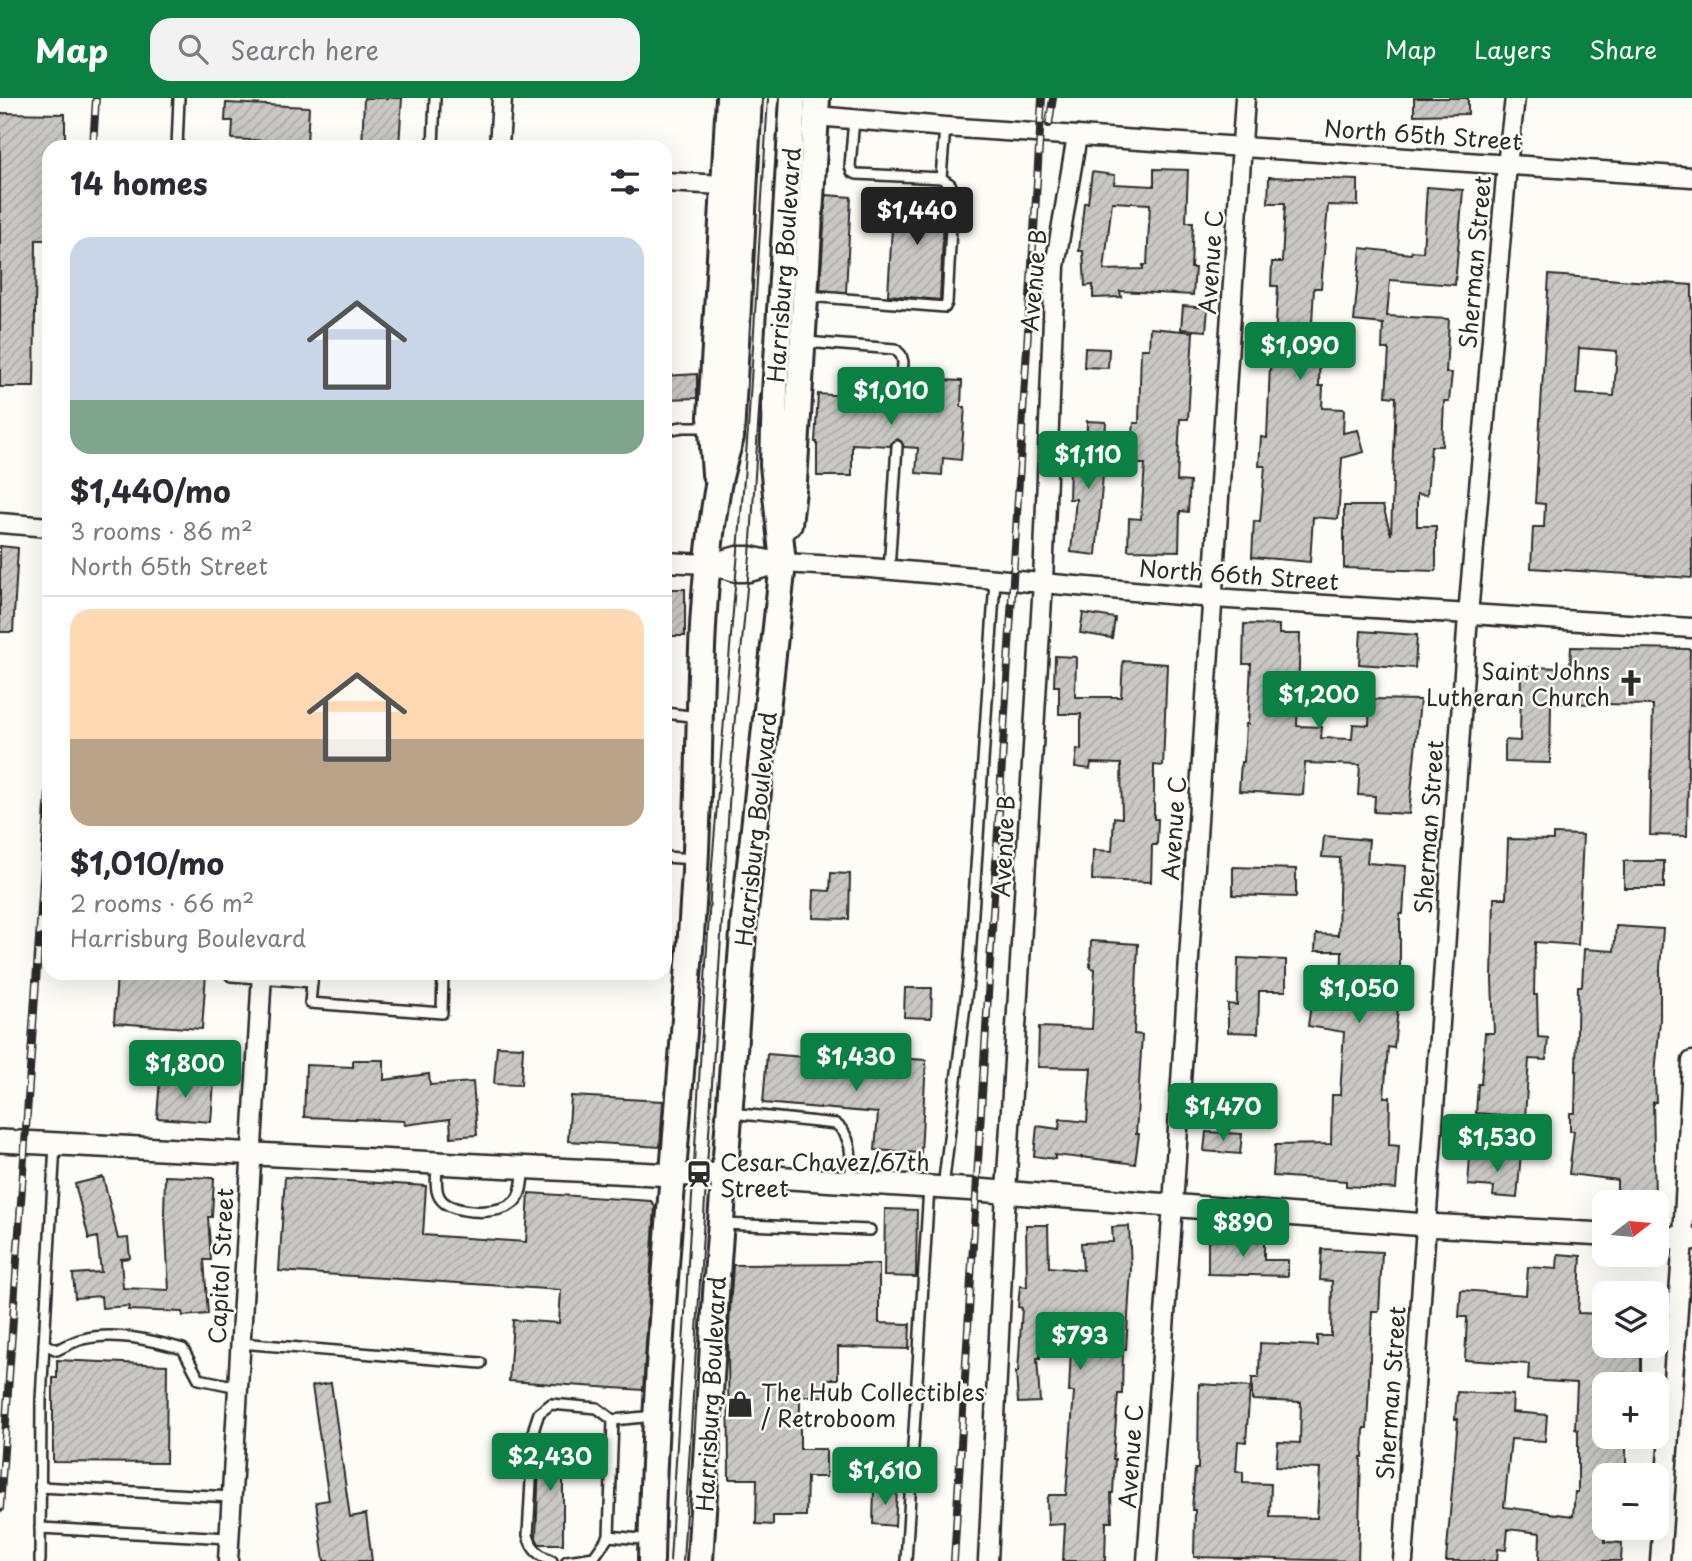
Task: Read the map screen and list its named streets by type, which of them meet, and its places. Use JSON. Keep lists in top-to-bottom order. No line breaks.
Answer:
{"streets":{"main road":["Harrisburg Boulevard"],"street":["North 65th Street","Avenue C","Sherman Street","Avenue B","North 66th Street","Capitol Street"]},"crossings":[["North 65th Street","Avenue C"],["North 65th Street","Sherman Street"],["North 65th Street","Harrisburg Boulevard"],["North 65th Street","Avenue B"],["Avenue C","North 66th Street"],["Sherman Street","North 66th Street"],["Harrisburg Boulevard","North 66th Street"],["Avenue B","North 66th Street"]],"places":{"church":["Saint Johns Lutheran Church"],"station":["Cesar Chavez/67th Street"],"shop":["The Hub Collectibles / Retroboom"]},"north":"right","page":{"header":"Map","search":"Search here","nav":["Map","Layers","Share"],"heading":"14 homes","price":["$1,440","$1,090","$1,010","$1,110","$1,200","$1,050","$1,430","$1,800","$1,470","$1,530","$890","$793","$2,430","$1,610"],"list":[{"name":"$1,440/mo","note":"3 rooms · 86 m² · North 65th Street"},{"name":"$1,010/mo","note":"2 rooms · 66 m² · Harrisburg Boulevard"}],"map_buttons":["+","−"]}}
